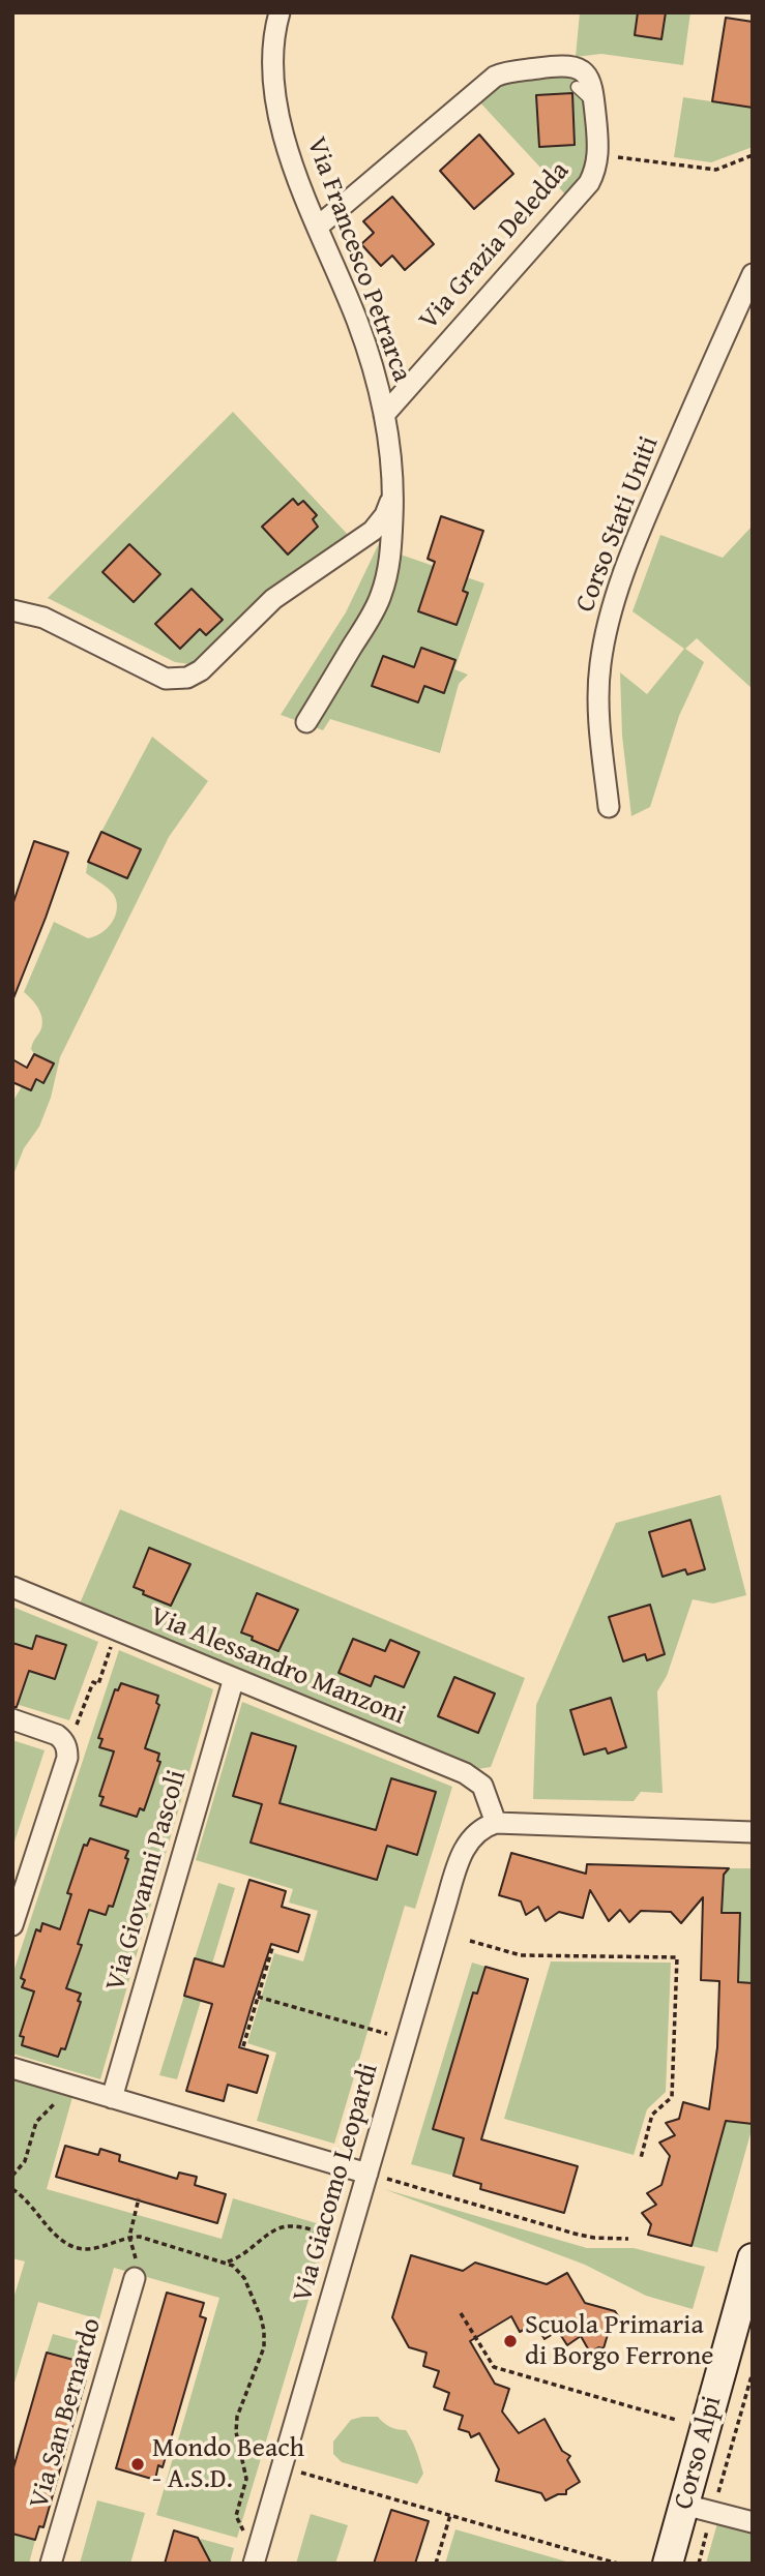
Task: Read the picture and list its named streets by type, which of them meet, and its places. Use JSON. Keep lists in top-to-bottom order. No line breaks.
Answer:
{"streets":{"street":["Via Grazia Deledda","Via Francesco Petrarca","Corso Stati Uniti","Via Alessandro Manzoni","Via Giovanni Pascoli","Via Giacomo Leopardi","Via San Bernardo","Corso Alpi"]},"crossings":[["Via Grazia Deledda","Via Francesco Petrarca"],["Via Alessandro Manzoni","Via Giovanni Pascoli"],["Via Alessandro Manzoni","Via Giacomo Leopardi"]],"places":["Scuola Primaria di Borgo Ferrone","Mondo Beach - A.S.D."]}
